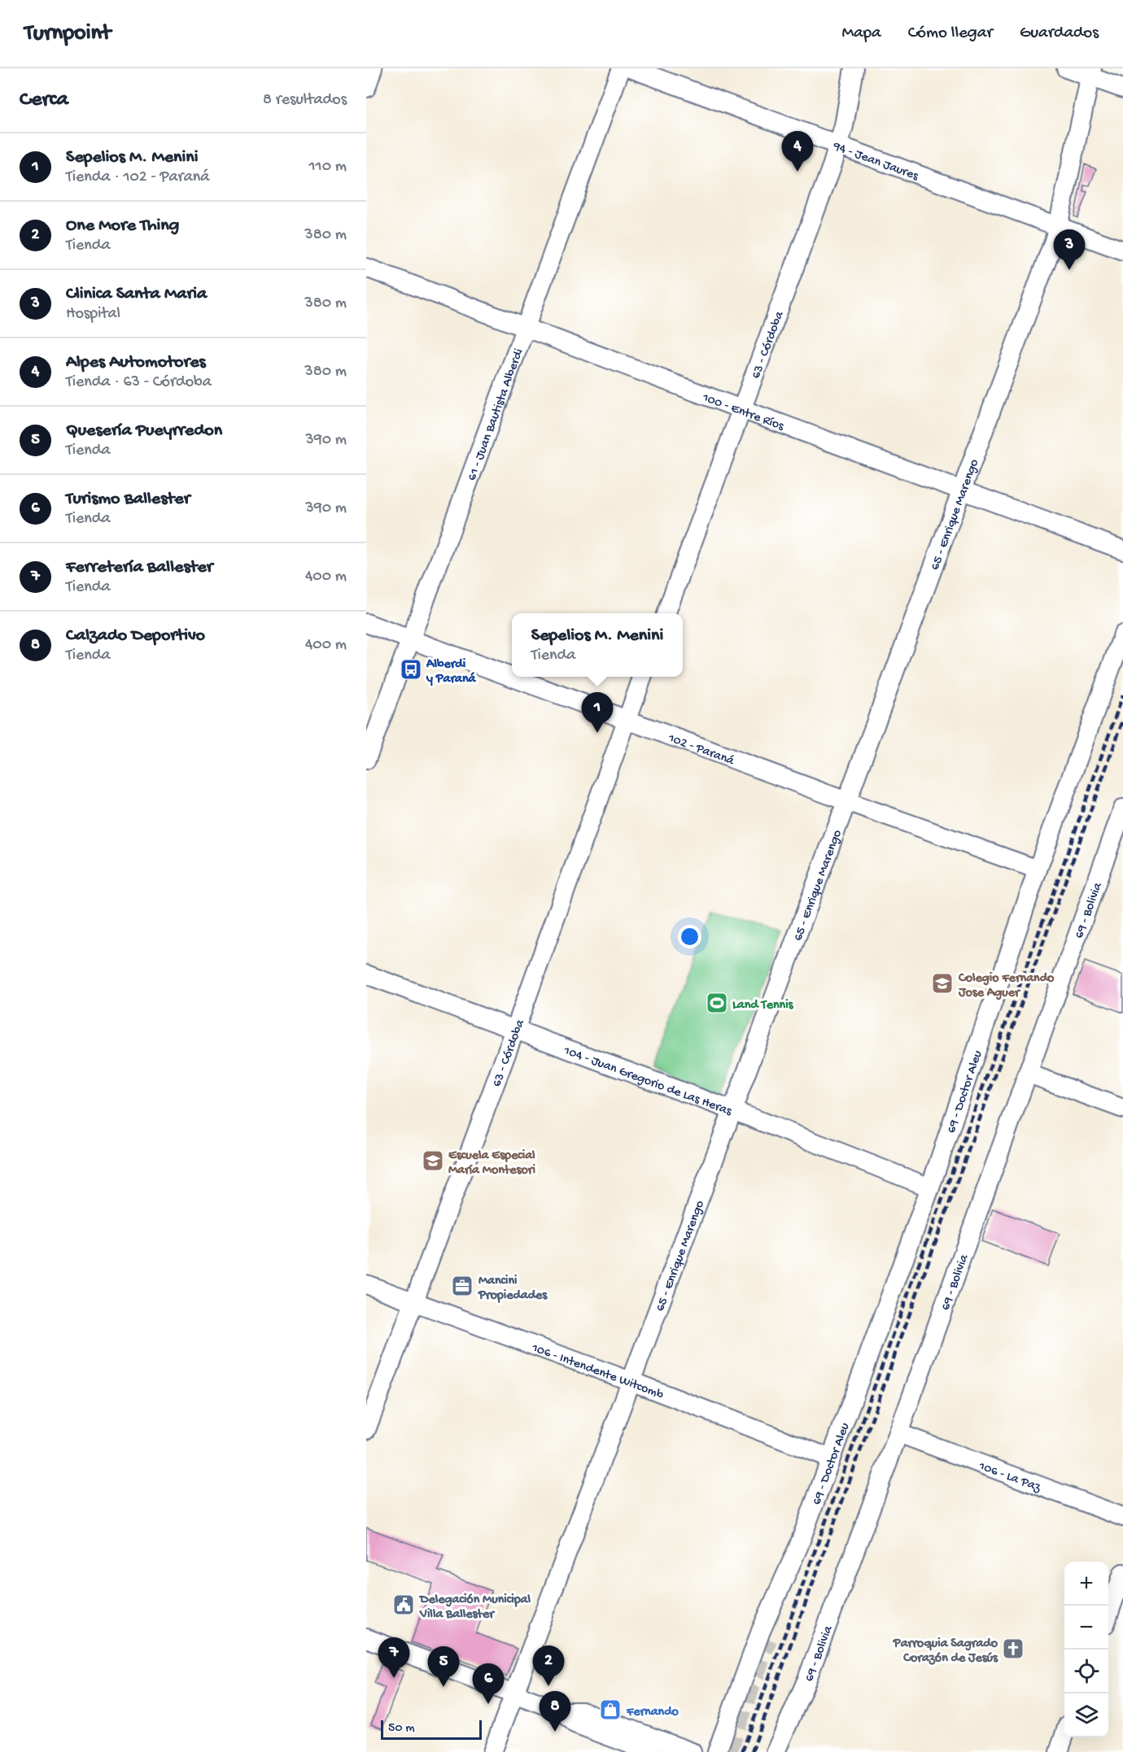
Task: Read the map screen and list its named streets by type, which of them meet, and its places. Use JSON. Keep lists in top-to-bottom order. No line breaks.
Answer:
{"streets":{"street":["94 - Jean Jaures","63 - Córdoba","100 - Entre Ríos","61 - Juan Bautista Alberdi","65 - Enrique Marengo","102 - Paraná","69 - Bolivia","104 - Juan Gregorio de Las Heras","69 - Doctor Aleu","106 - Intendente Witcomb","106 - La Paz"]},"crossings":[["94 - Jean Jaures","63 - Córdoba"],["94 - Jean Jaures","65 - Enrique Marengo"],["63 - Córdoba","100 - Entre Ríos"],["63 - Córdoba","102 - Paraná"],["63 - Córdoba","104 - Juan Gregorio de Las Heras"],["63 - Córdoba","106 - Intendente Witcomb"],["100 - Entre Ríos","61 - Juan Bautista Alberdi"],["100 - Entre Ríos","65 - Enrique Marengo"],["61 - Juan Bautista Alberdi","102 - Paraná"],["65 - Enrique Marengo","102 - Paraná"],["65 - Enrique Marengo","104 - Juan Gregorio de Las Heras"],["65 - Enrique Marengo","106 - Intendente Witcomb"],["102 - Paraná","69 - Doctor Aleu"],["69 - Bolivia","106 - La Paz"],["104 - Juan Gregorio de Las Heras","69 - Doctor Aleu"],["69 - Doctor Aleu","106 - Intendente Witcomb"]],"places":{"bus stop":["Alberdi y Paraná"],"school or university":["Colegio Fernando Jose Aguer","Escuela Especial María Montesori"],"sports":["Land Tennis"],"office":["Mancini Propiedades"],"public building":["Delegación Municipal Villa Ballester"],"church":["Parroquia Sagrado Corazón de Jesús"],"shop":["Fernando"]},"scale_bar":"50 m","page":{"header":"Turnpoint","nav":["Mapa","Cómo llegar","Guardados"],"heading":["Cerca","8 resultados"],"pins":["4","3","1","7","2","5","6","8"],"list":[{"mark":"1","name":"Sepelios M. Menini","note":"Tienda · 102 - Paraná","value":"110 m"},{"mark":"2","name":"One More Thing","note":"Tienda","value":"380 m"},{"mark":"3","name":"Clinica Santa Maria","note":"Hospital","value":"380 m"},{"mark":"4","name":"Alpes Automotores","note":"Tienda · 63 - Córdoba","value":"380 m"},{"mark":"5","name":"Quesería Pueyrredon","note":"Tienda","value":"390 m"},{"mark":"6","name":"Turismo Ballester","note":"Tienda","value":"390 m"},{"mark":"7","name":"Ferretería Ballester","note":"Tienda","value":"400 m"},{"mark":"8","name":"Calzado Deportivo","note":"Tienda","value":"400 m"}],"popup":["Sepelios M. Menini","Tienda"],"map_buttons":["+","−"],"scale":"50 m"}}
